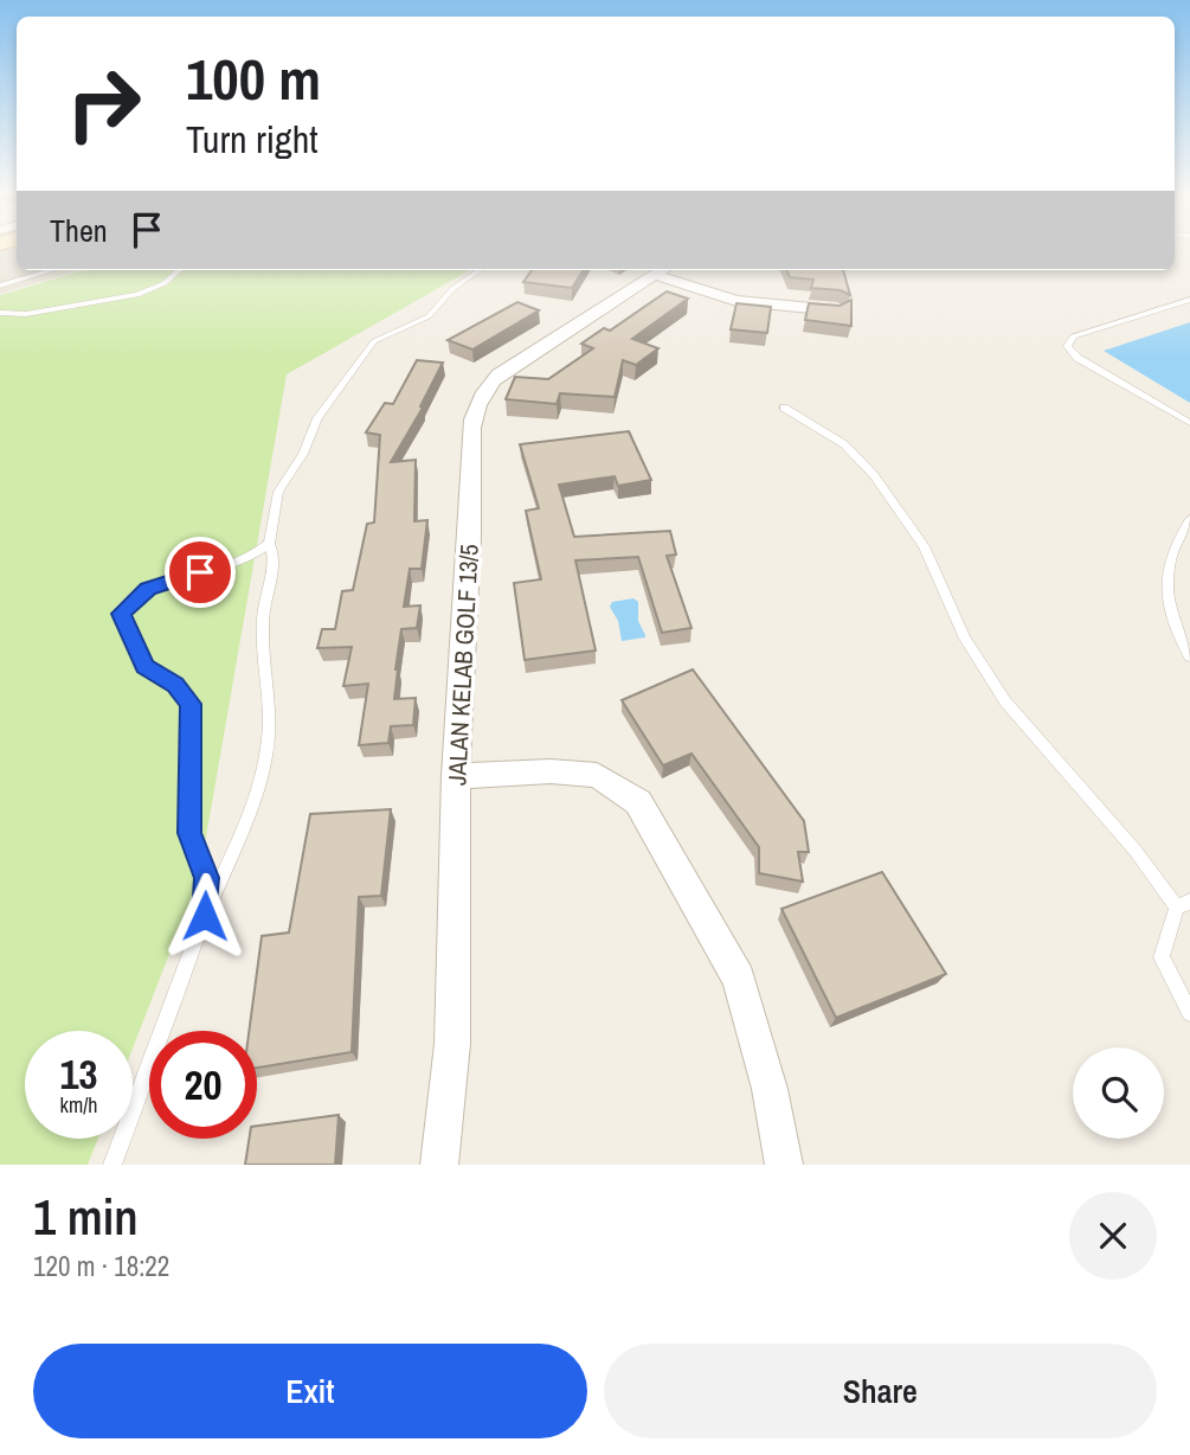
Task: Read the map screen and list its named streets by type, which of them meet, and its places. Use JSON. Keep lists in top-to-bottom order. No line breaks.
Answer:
{"streets":{"street":["JALAN KELAB GOLF 13/5"]},"page":{"turn":["100 m","Turn right"],"then":"Then","speed":"13 km/h","limit":"20","heading":["1 min","120 m · 18:22"],"buttons":["Exit","Share"]}}
